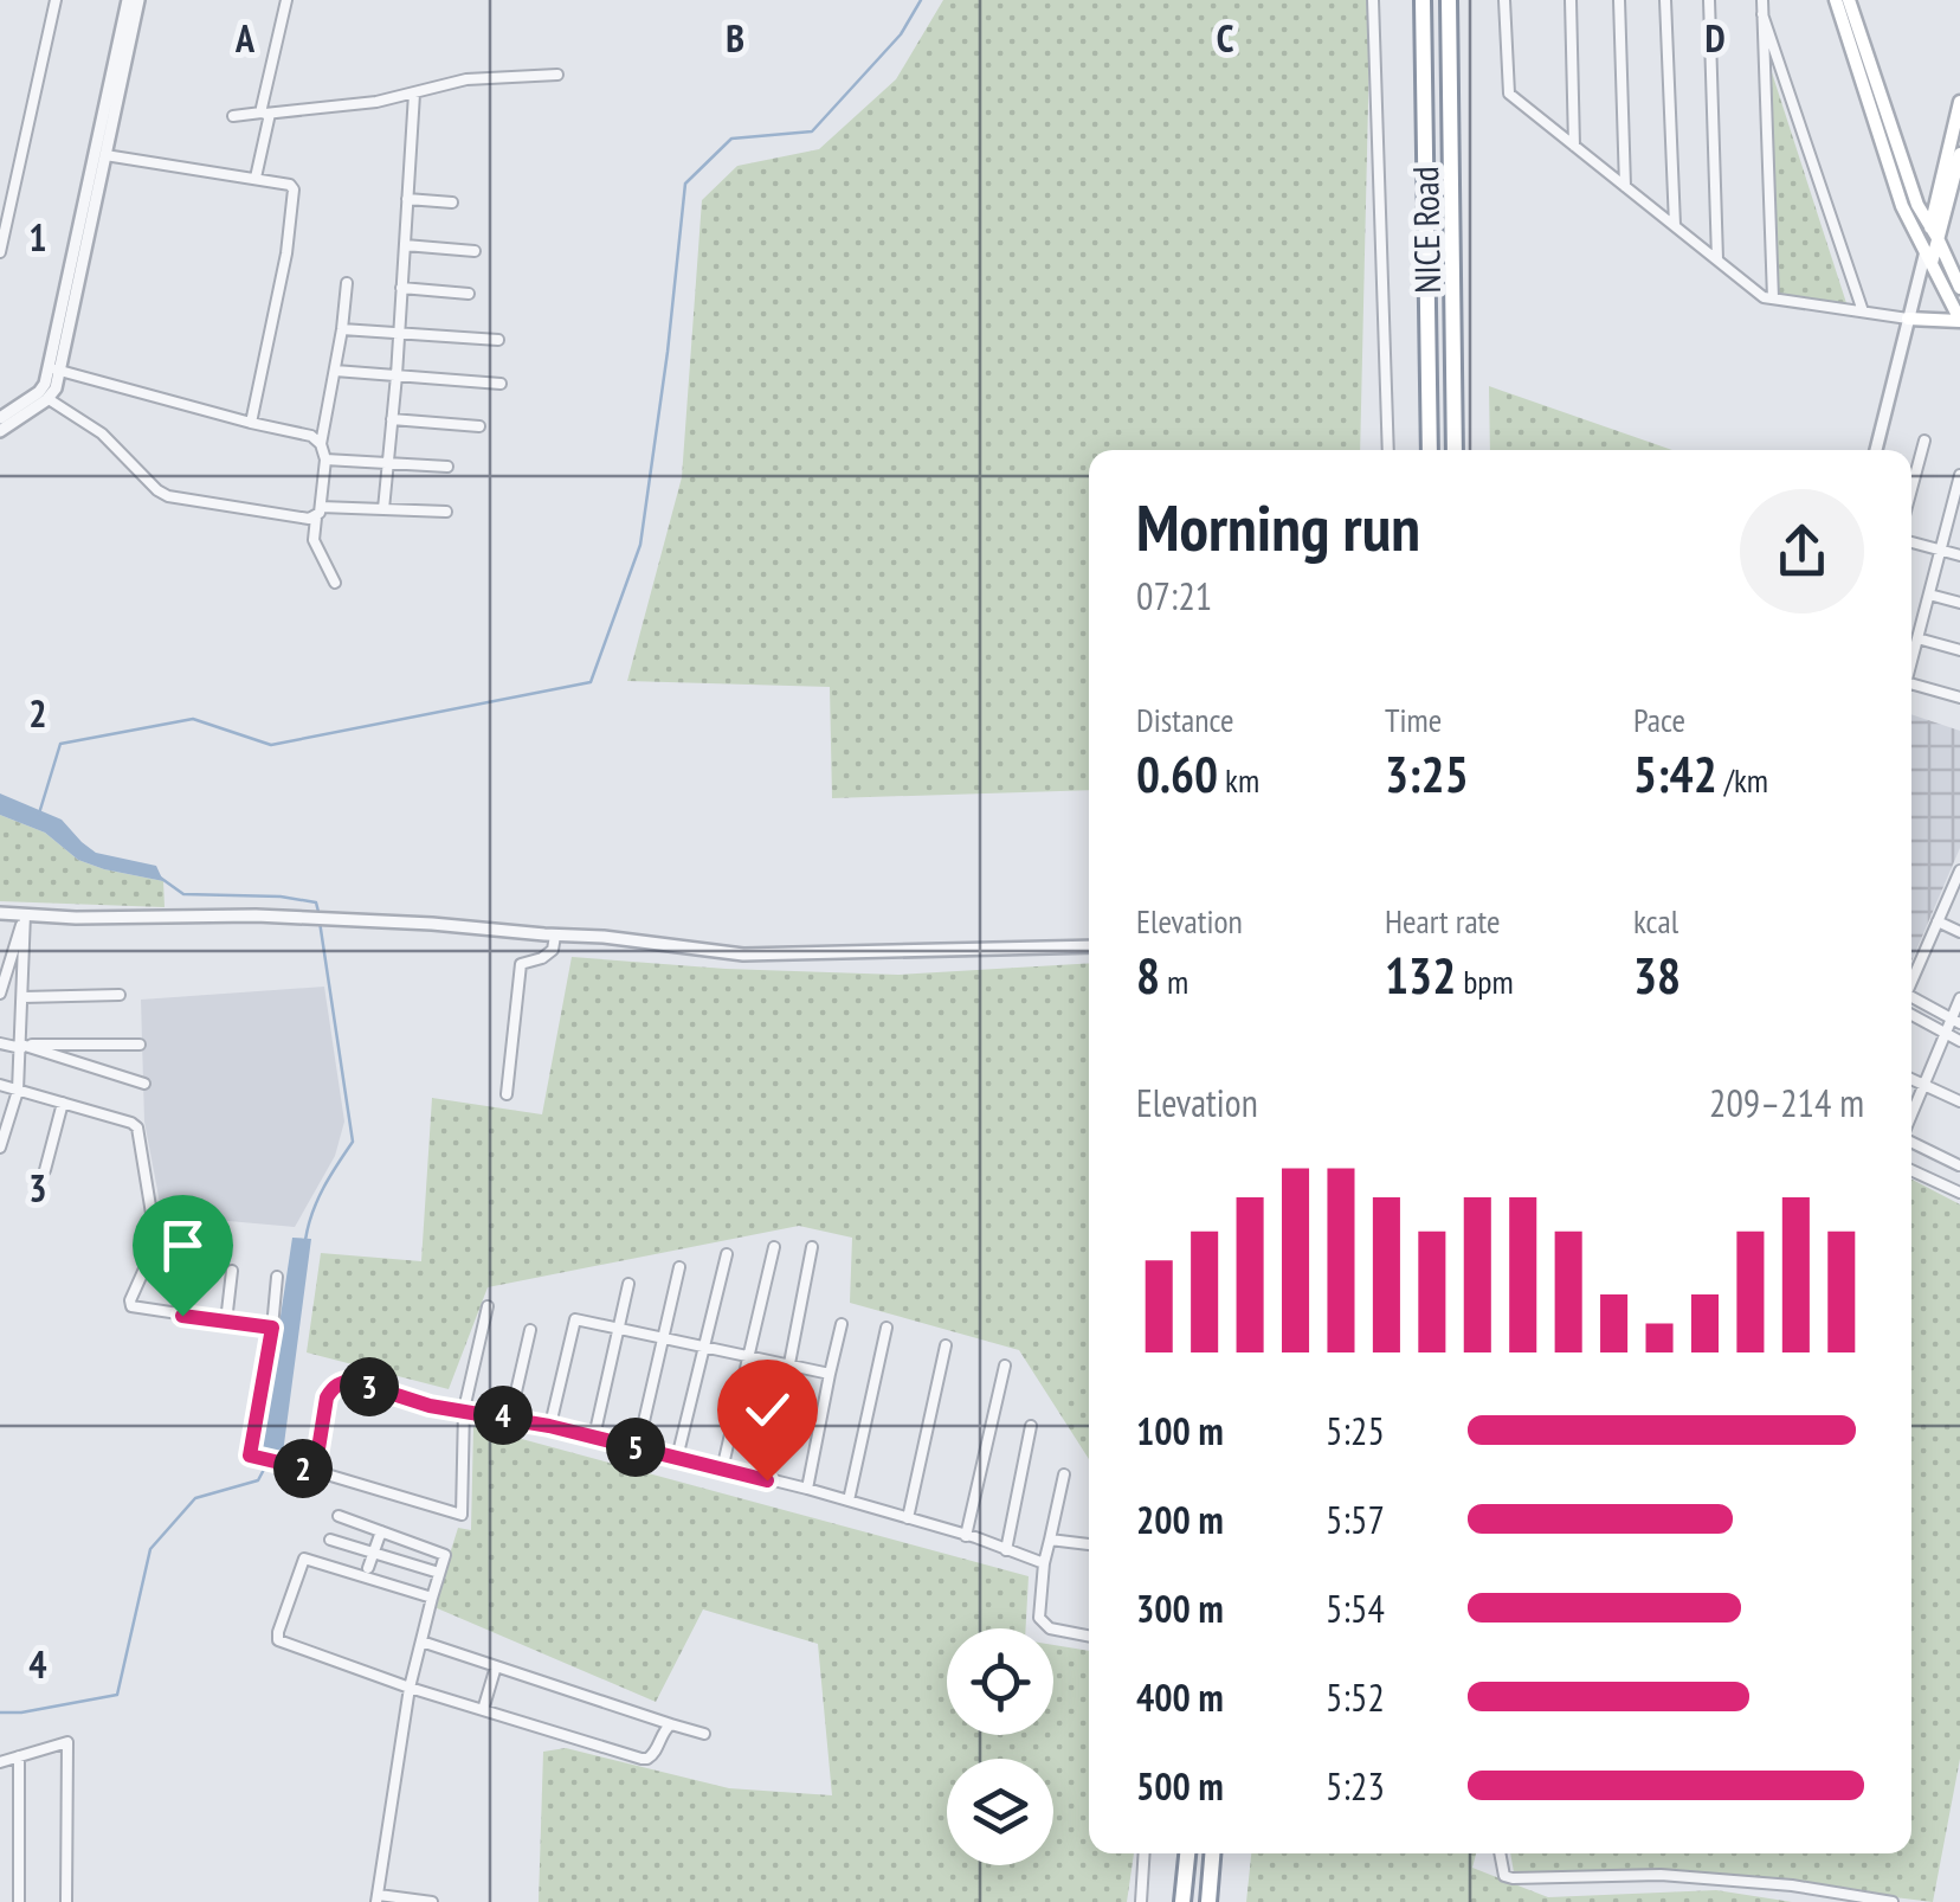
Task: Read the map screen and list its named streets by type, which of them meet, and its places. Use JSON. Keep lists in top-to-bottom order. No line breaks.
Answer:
{"streets":{"highway":["NICE Road"]},"page":{"heading":["Morning run","07:21"],"stats":[["Distance","0.60 km"],["Time","3:25"],["Pace","5:42 /km"],["Elevation","8 m"],["Heart rate","132 bpm"],["kcal","38"]],"chart":["Elevation","209–214 m"],"pins":["3","4","5","2"],"list":[{"name":"100 m","note":"5:25"},{"name":"200 m","note":"5:57"},{"name":"300 m","note":"5:54"},{"name":"400 m","note":"5:52"},{"name":"500 m","note":"5:23"}]},"grid":{"columns":["A","B","C","D"],"rows":["1","2","3","4"]}}
